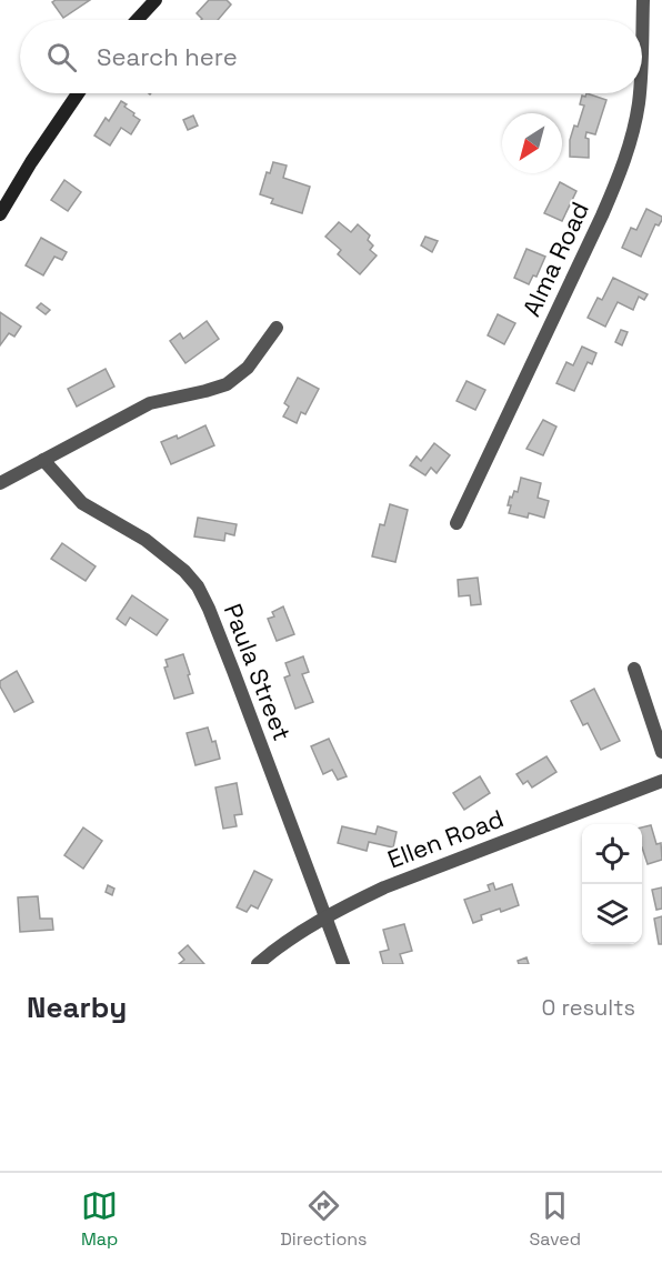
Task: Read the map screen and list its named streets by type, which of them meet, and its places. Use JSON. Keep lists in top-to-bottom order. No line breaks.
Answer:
{"streets":{"street":["Alma Road","Paula Street","Ellen Road"]},"crossings":[["Paula Street","Ellen Road"]],"north":"bottom left","page":{"search":"Search here","heading":["Nearby","0 results"],"nav":["Map","Directions","Saved"]}}
